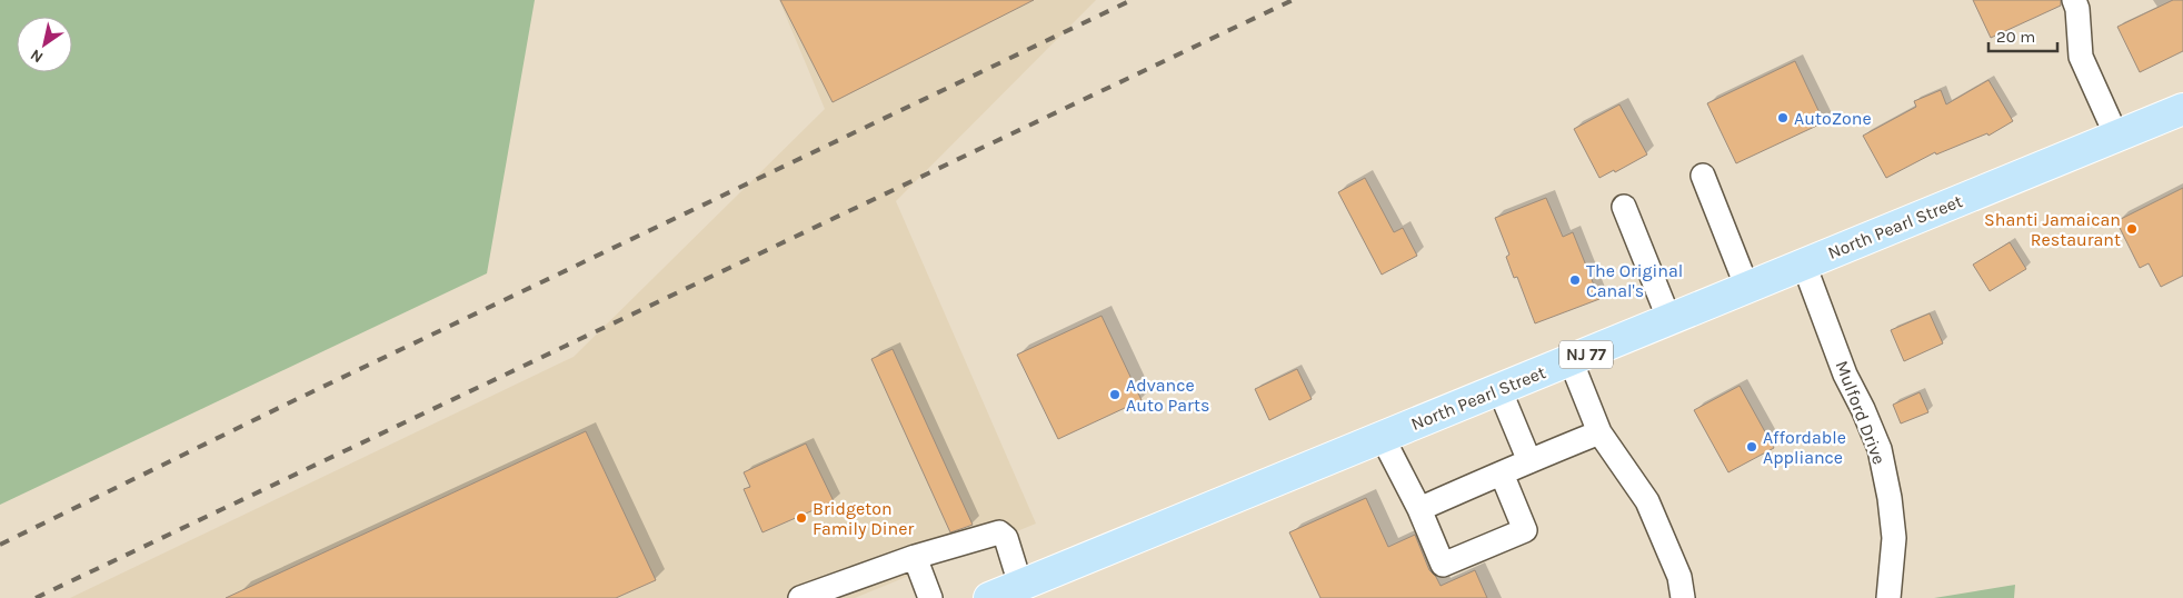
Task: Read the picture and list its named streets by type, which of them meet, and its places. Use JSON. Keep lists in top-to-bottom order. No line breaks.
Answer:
{"streets":{"main road":["North Pearl Street","NJ 77"],"street":["Mulford Drive"]},"crossings":[["North Pearl Street","Mulford Drive"]],"places":["AutoZone","Shanti Jamaican Restaurant","The Original Canal's","Advance Auto Parts","Affordable Appliance","Bridgeton Family Diner"],"scale_bar":"20 m","north":"bottom left"}
